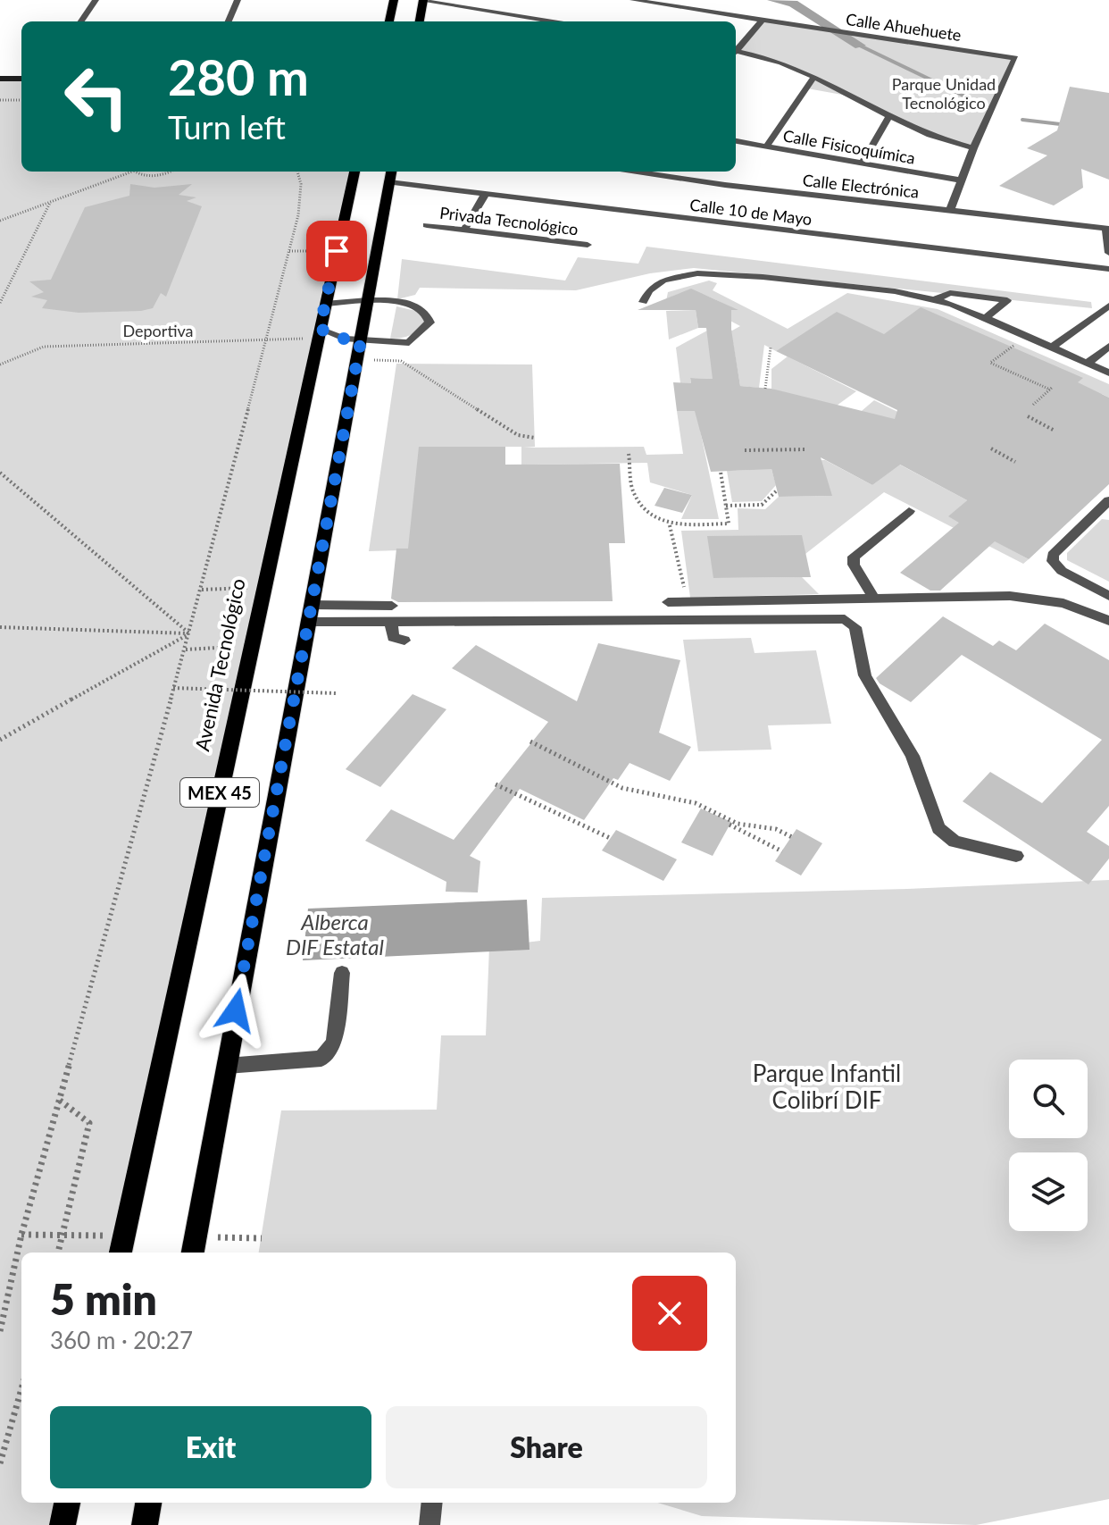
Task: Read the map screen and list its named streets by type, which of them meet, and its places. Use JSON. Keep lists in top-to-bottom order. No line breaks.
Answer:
{"streets":{"main road":["Avenida Tecnológico","MEX 45"],"street":["Calle Ahuehuete","Calle Fisicoquímica","Calle Electrónica","Calle 10 de Mayo","Privada Tecnológico"]},"crossings":[["Calle 10 de Mayo","MEX 45"]],"water":["Alberca DIF Estatal"],"parks":["Parque Unidad Tecnológico","Deportiva","Parque Infantil Colibrí DIF"],"page":{"turn":["280 m","Turn left"],"heading":["5 min","360 m · 20:27"],"buttons":["Exit","Share"]}}
